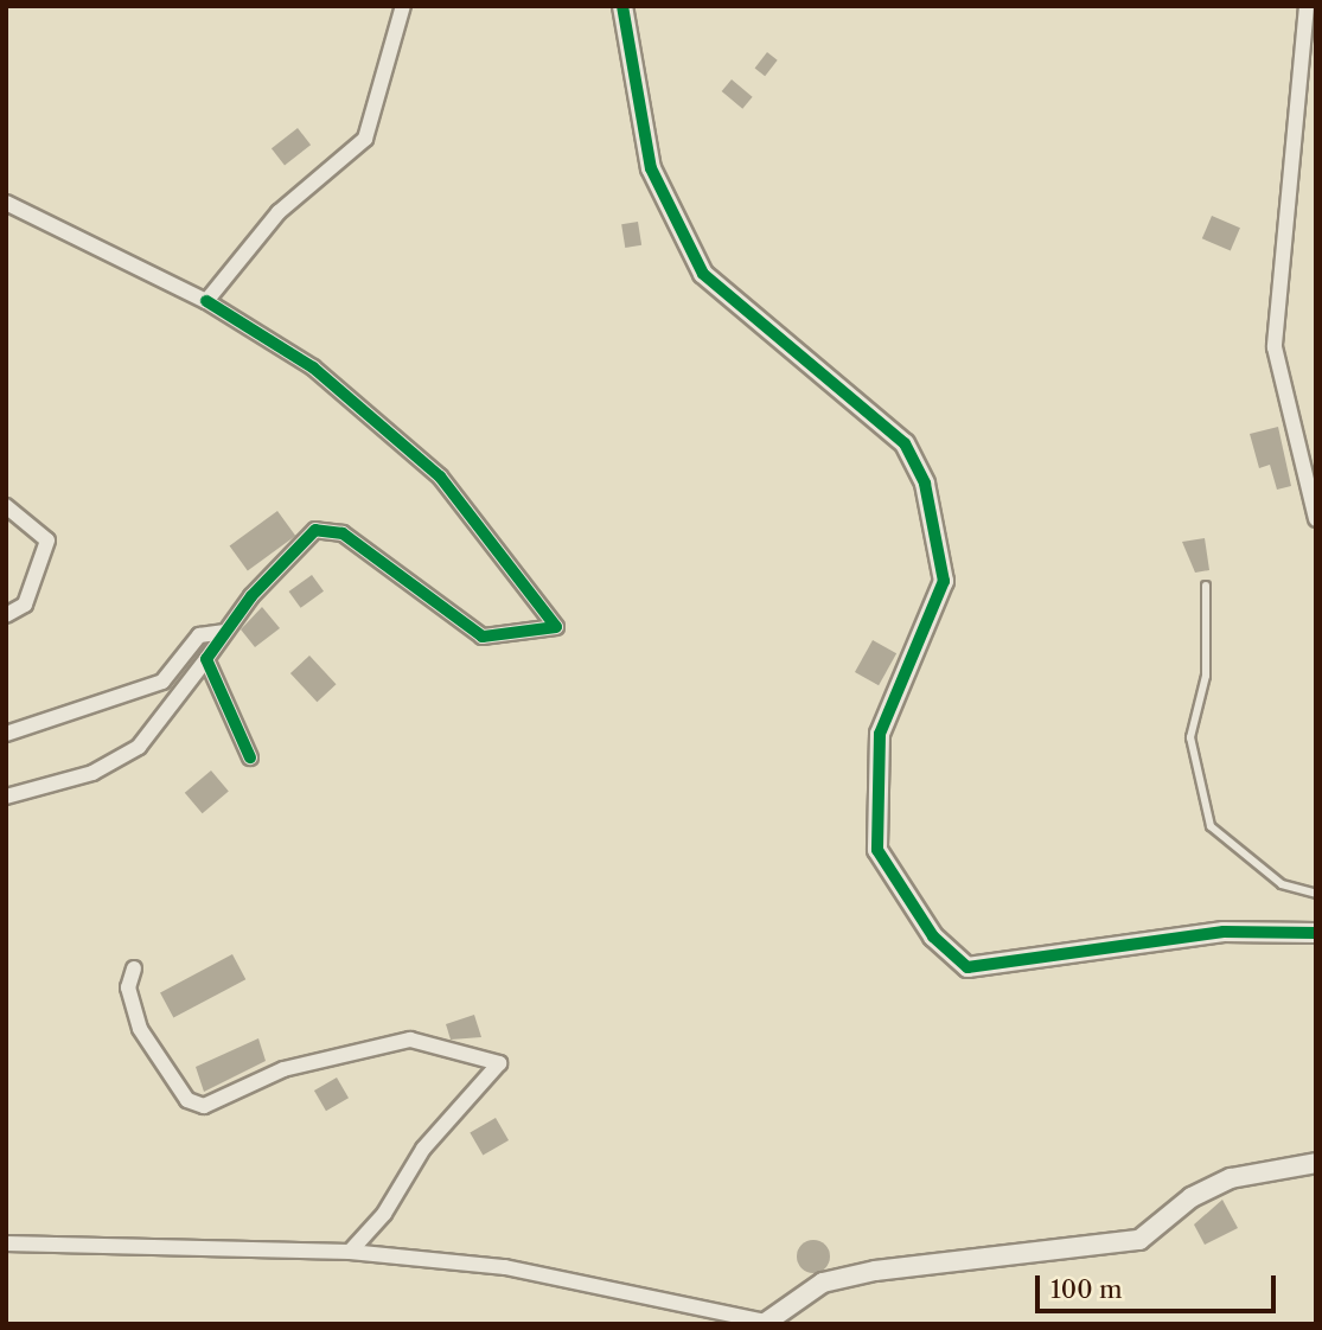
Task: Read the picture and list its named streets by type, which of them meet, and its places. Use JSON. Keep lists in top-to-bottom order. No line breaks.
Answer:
{"scale_bar":"100 m"}
